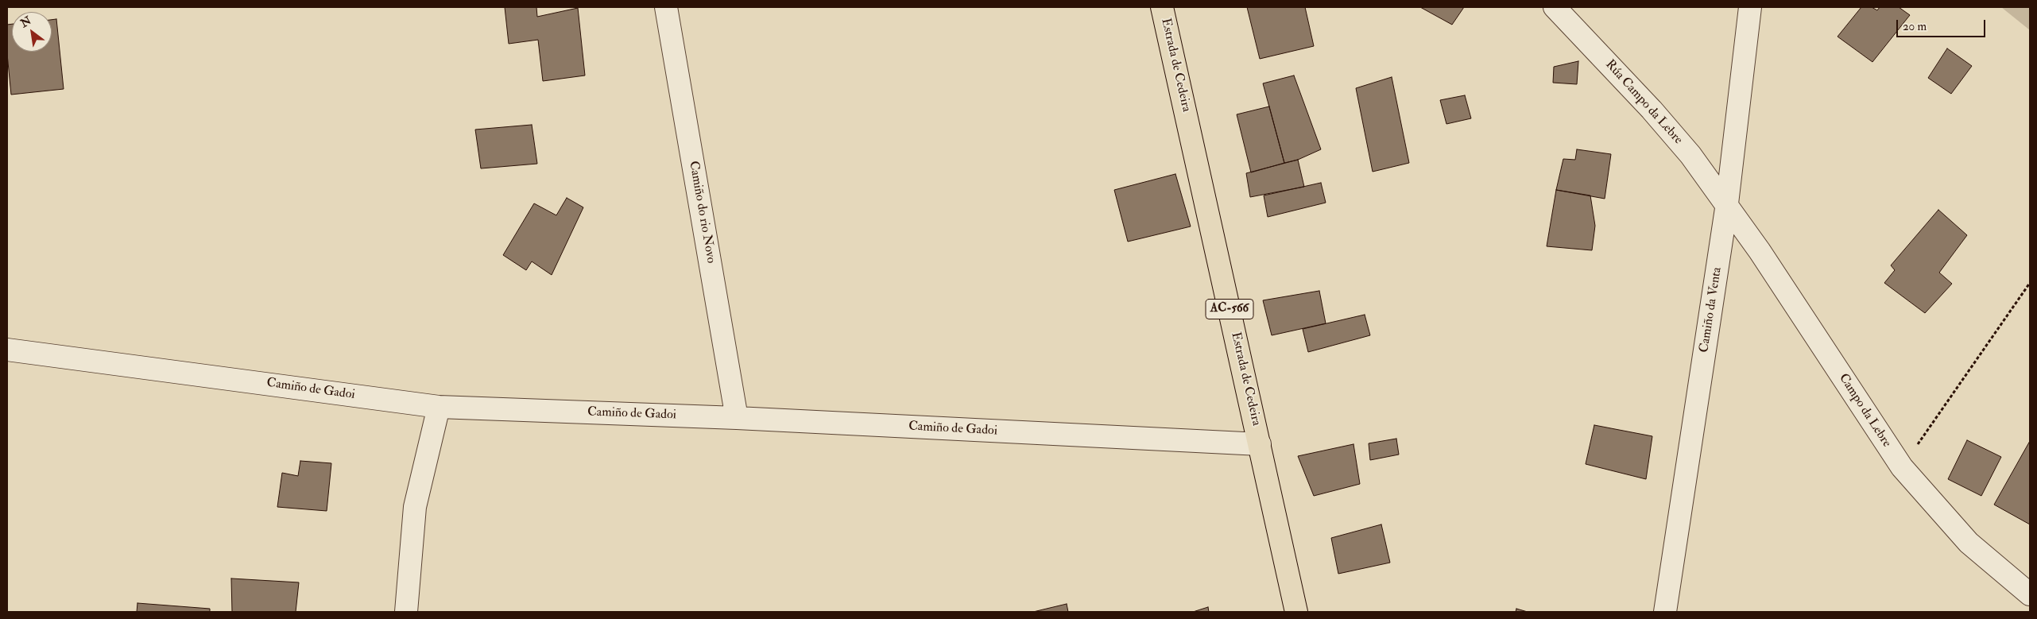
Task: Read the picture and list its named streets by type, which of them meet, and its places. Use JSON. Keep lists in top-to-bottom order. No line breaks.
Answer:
{"streets":{"main road":["Estrada de Cedeira","AC-566"],"street":["Rúa Campo da Lebre","Camiño do rio Novo","Camiño da Venta","Camiño de Gadoi","Campo da Lebre"]},"crossings":[["Estrada de Cedeira","Camiño de Gadoi"],["Rúa Campo da Lebre","Camiño da Venta"],["Rúa Campo da Lebre","Campo da Lebre"],["Camiño do rio Novo","Camiño de Gadoi"],["Camiño da Venta","Campo da Lebre"]],"scale_bar":"20 m","north":"top left"}
